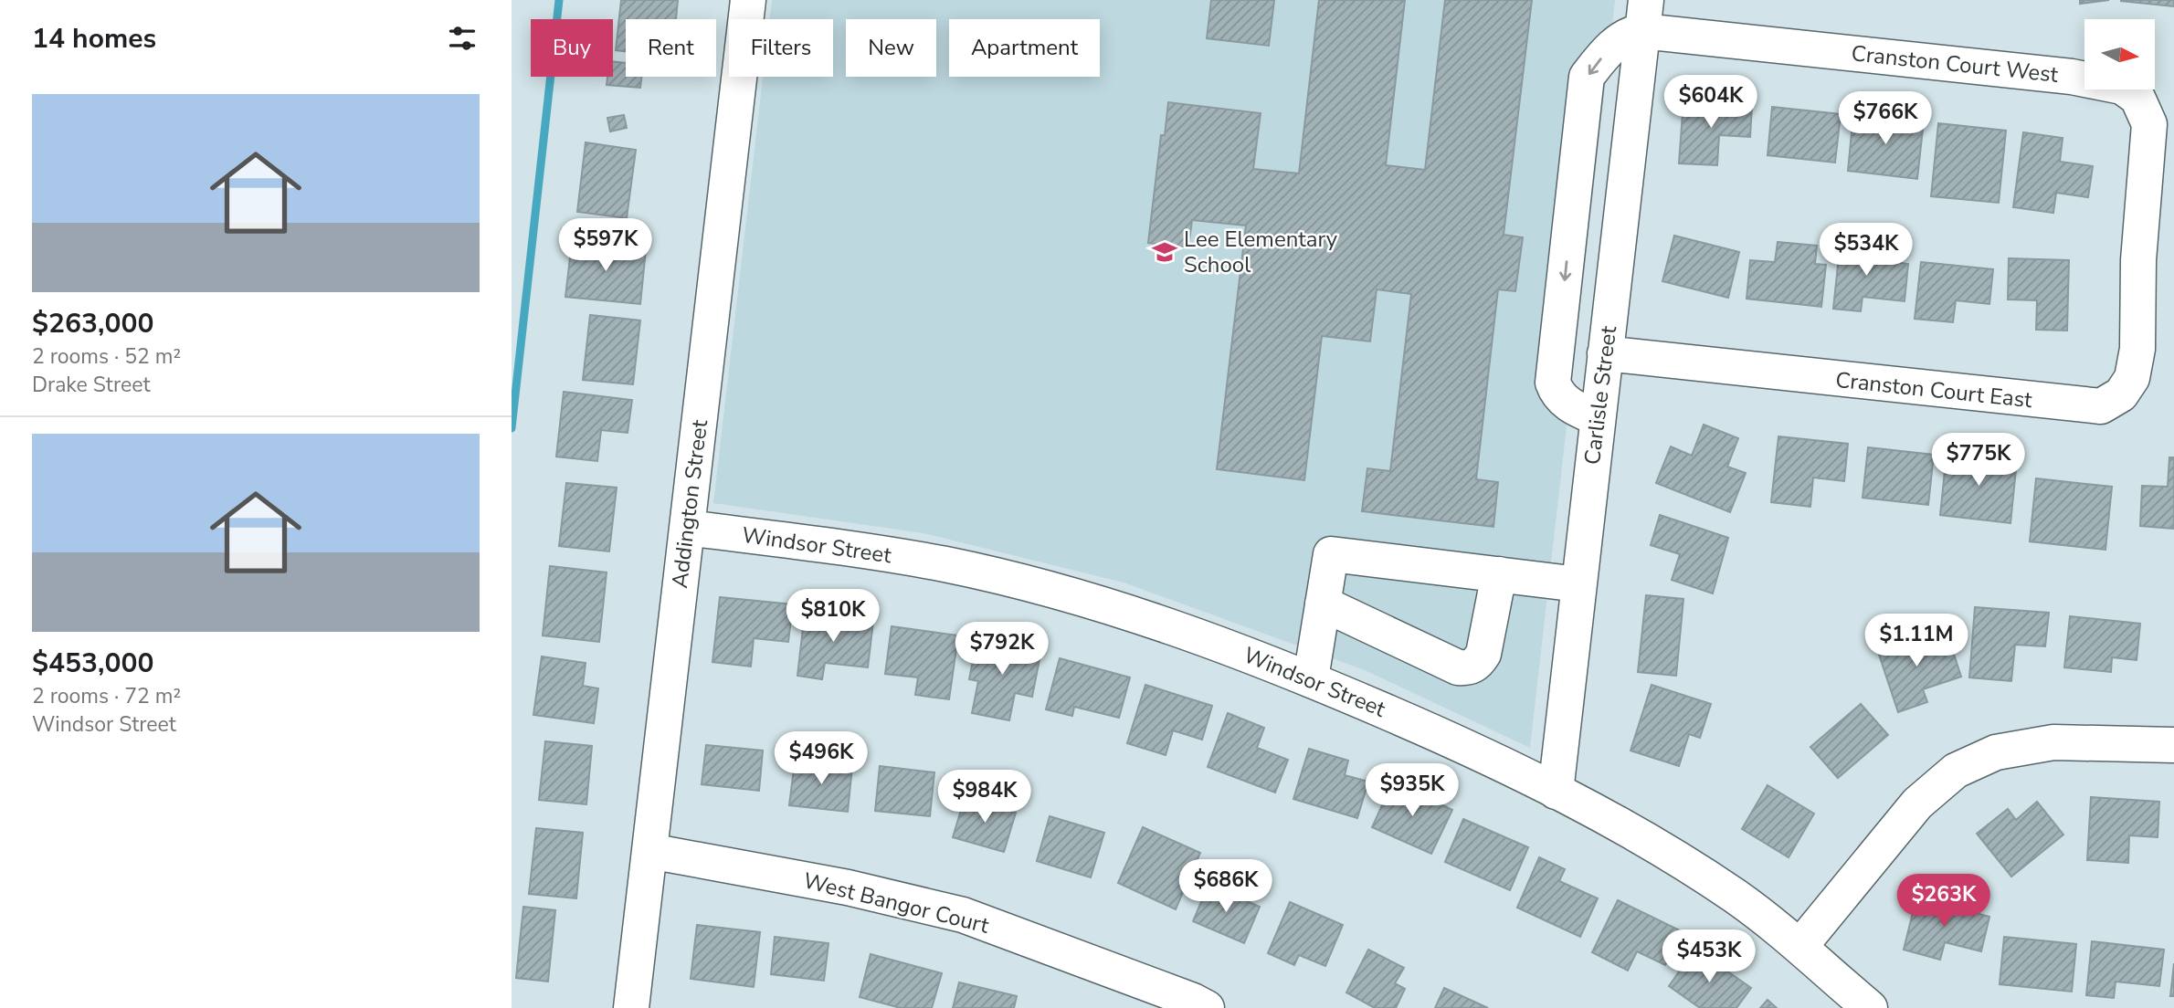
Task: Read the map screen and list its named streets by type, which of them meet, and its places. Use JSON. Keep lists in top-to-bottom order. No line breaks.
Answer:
{"streets":{"street":["Cranston Court West","Cranston Court East","Carlisle Street","Addington Street","Windsor Street","West Bangor Court"]},"crossings":[["Cranston Court West","Cranston Court East"],["Cranston Court West","Carlisle Street"],["Cranston Court East","Carlisle Street"],["Carlisle Street","Windsor Street"],["Addington Street","Windsor Street"],["Addington Street","West Bangor Court"]],"places":{"school or university":["Lee Elementary School"]},"north":"right","page":{"heading":"14 homes","chip":["Buy","Rent","Filters","New","Apartment"],"price":["$604K","$766K","$597K","$534K","$775K","$810K","$1.11M","$792K","$496K","$935K","$984K","$686K","$263K","$453K"],"list":[{"name":"$263,000","note":"2 rooms · 52 m² · Drake Street"},{"name":"$453,000","note":"2 rooms · 72 m² · Windsor Street"}]}}
